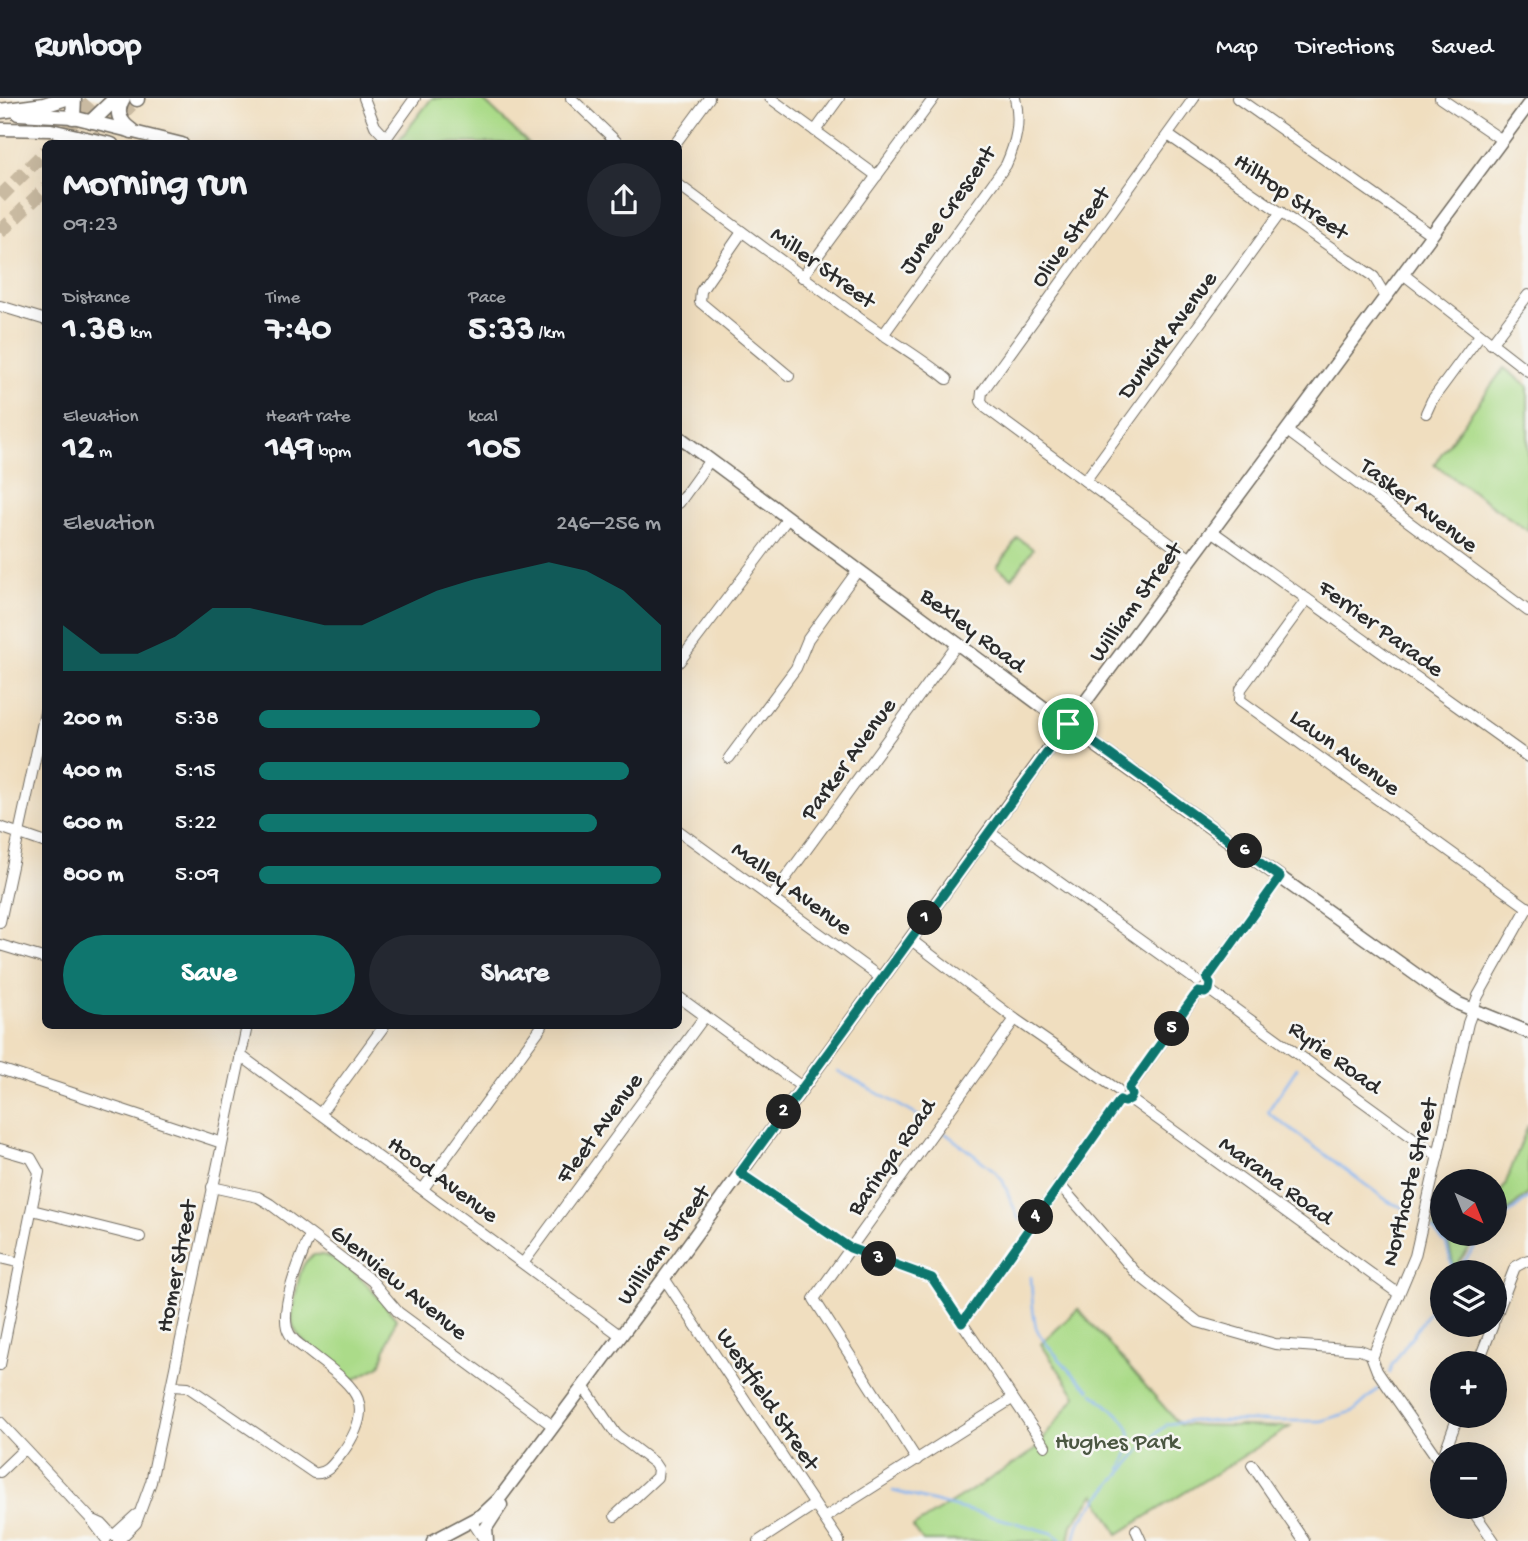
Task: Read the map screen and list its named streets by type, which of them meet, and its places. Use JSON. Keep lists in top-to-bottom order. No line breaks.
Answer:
{"streets":{"main road":["William Street","Bexley Road"],"street":["Hilltop Street","Junee Crescent","Olive Street","Miller Street","Dunkirk Avenue","Tasker Avenue","Ferrier Parade","Lawn Avenue","Parker Avenue","Malley Avenue","Ryrie Road","Fleet Avenue","Baringa Road","Hood Avenue","Marana Road","Northcote Street","Homer Street","Glenview Avenue","Westfield Street"]},"crossings":[["Hilltop Street","Olive Street"],["Hilltop Street","Dunkirk Avenue"],["Hilltop Street","William Street"],["Junee Crescent","Miller Street"],["Olive Street","Dunkirk Avenue"],["Tasker Avenue","William Street"],["William Street","Ferrier Parade"],["William Street","Bexley Road"],["William Street","Malley Avenue"],["William Street","Ryrie Road"],["William Street","Hood Avenue"],["William Street","Marana Road"],["William Street","Glenview Avenue"],["William Street","Westfield Street"],["Ferrier Parade","Lawn Avenue"],["Bexley Road","Parker Avenue"],["Bexley Road","Northcote Street"],["Lawn Avenue","Northcote Street"],["Parker Avenue","Malley Avenue"],["Ryrie Road","Northcote Street"],["Fleet Avenue","Hood Avenue"],["Baringa Road","Marana Road"],["Hood Avenue","Homer Street"],["Marana Road","Northcote Street"],["Homer Street","Glenview Avenue"]],"parks":["Hughes Park"],"north":"bottom right","page":{"header":"Runloop","nav":["Map","Directions","Saved"],"heading":["Morning run","09:23"],"stats":[["Distance","1.38 km"],["Time","7:40"],["Pace","5:33 /km"],["Elevation","12 m"],["Heart rate","149 bpm"],["kcal","105"]],"chart":["Elevation","246–256 m"],"list":[{"name":"200 m","note":"5:38"},{"name":"400 m","note":"5:15"},{"name":"600 m","note":"5:22"},{"name":"800 m","note":"5:09"}],"pins":["6","1","5","2","4","3"],"buttons":["Save","Share"],"map_buttons":["+","−"]}}
